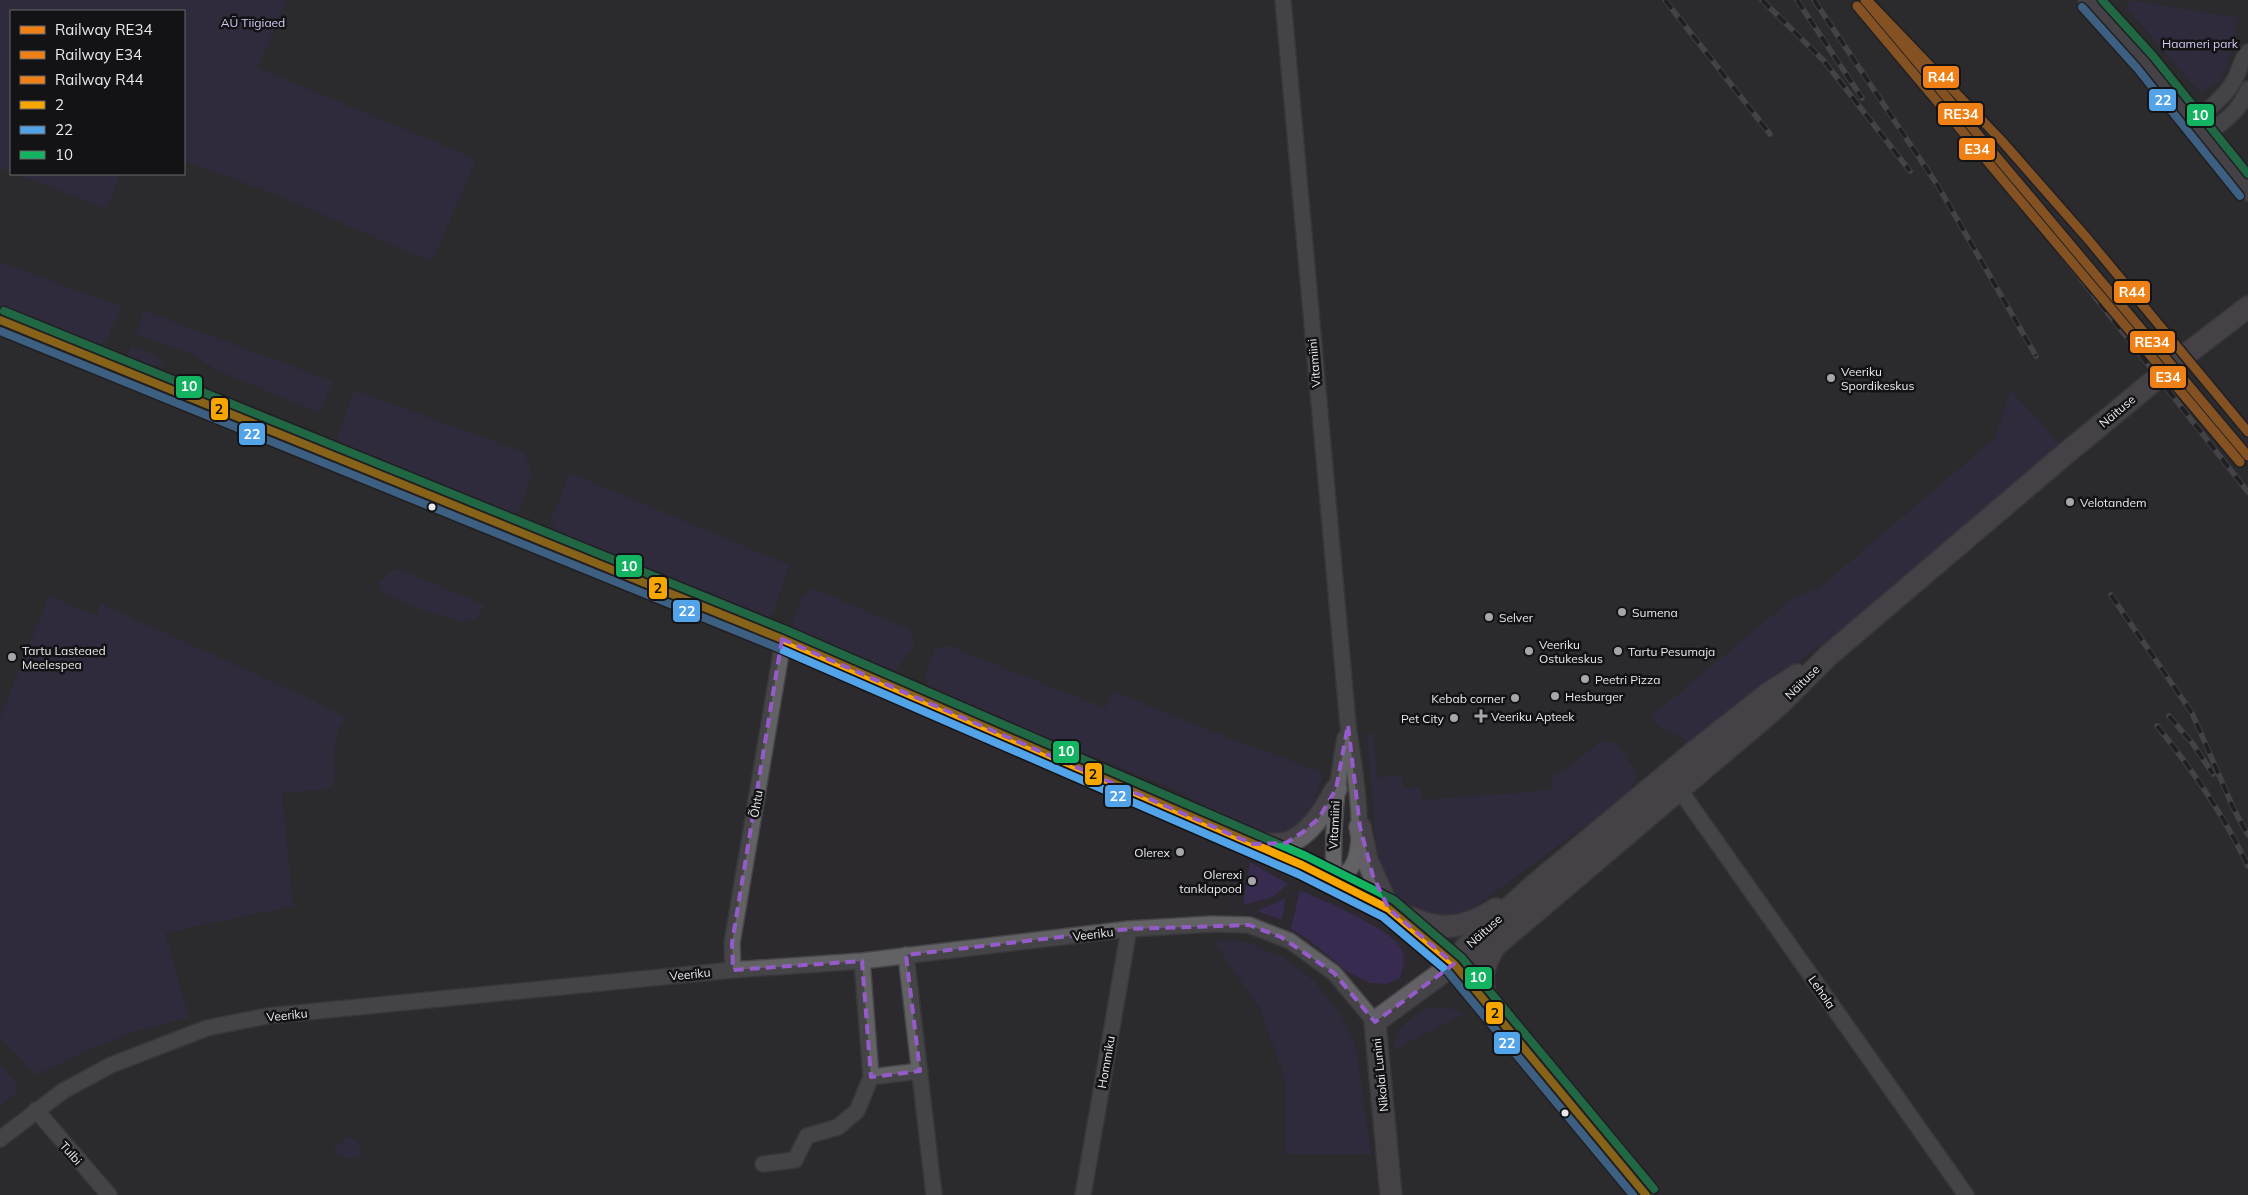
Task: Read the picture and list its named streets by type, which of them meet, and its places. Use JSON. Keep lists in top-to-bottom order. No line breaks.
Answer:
{"streets":{"street":["Vitamiini","Näituse","Õhtu","Veeriku","Lehola","Hommiku","Nikolai Lunini","Tulbi"]},"crossings":[["Näituse","Lehola"],["Näituse","Nikolai Lunini"],["Õhtu","Veeriku"],["Veeriku","Hommiku"],["Veeriku","Nikolai Lunini"],["Veeriku","Tulbi"]],"parks":["AÜ Tiigiaed","Haameri park"],"places":{"other":["Veeriku Spordikeskus","Velotandem","Sumena","Selver","Veeriku Ostukeskus","Tartu Pesumaja","Tartu Lasteaed Meelespea","Peetri Pizza","Hesburger","Kebab corner","Pet City","Olerex","Olerexi tanklapood"],"health":["Veeriku Apteek"]},"lines":["rail line RE34","rail line R44","transit line 10","rail line E34","transit line 22","transit line 2"],"legend":["Railway RE34","Railway E34","Railway R44","2","22","10"]}
